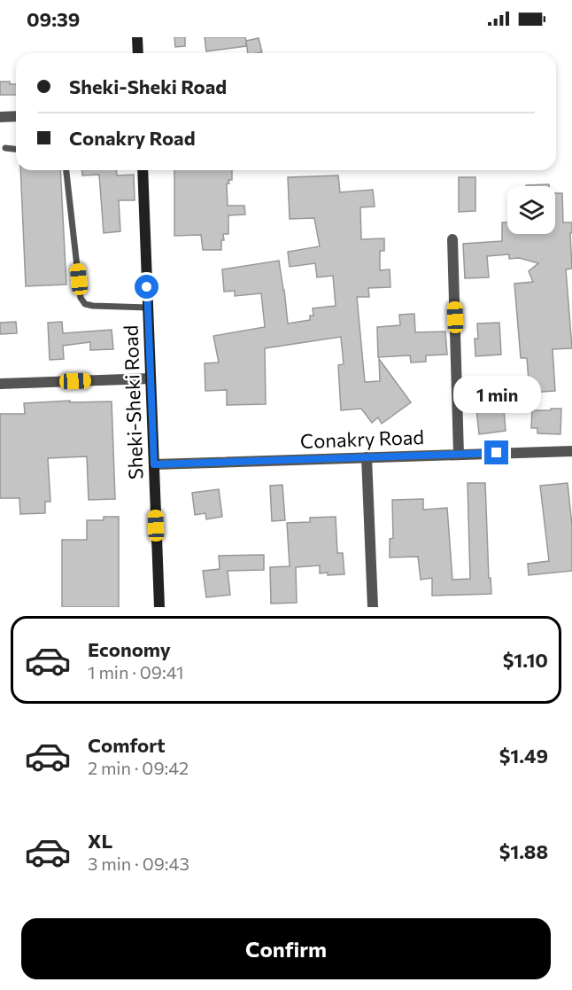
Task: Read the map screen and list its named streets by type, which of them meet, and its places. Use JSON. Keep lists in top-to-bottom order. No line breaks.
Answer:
{"streets":{"street":["Sheki-Sheki Road","Conakry Road"]},"crossings":[["Sheki-Sheki Road","Conakry Road"]],"page":{"status":"09:39","banner":["Sheki-Sheki Road","Conakry Road"],"bubble":"1 min","list":[{"name":"Economy","note":"1 min · 09:41","value":"$1.10"},{"name":"Comfort","note":"2 min · 09:42","value":"$1.49"},{"name":"XL","note":"3 min · 09:43","value":"$1.88"}],"buttons":"Confirm"}}
